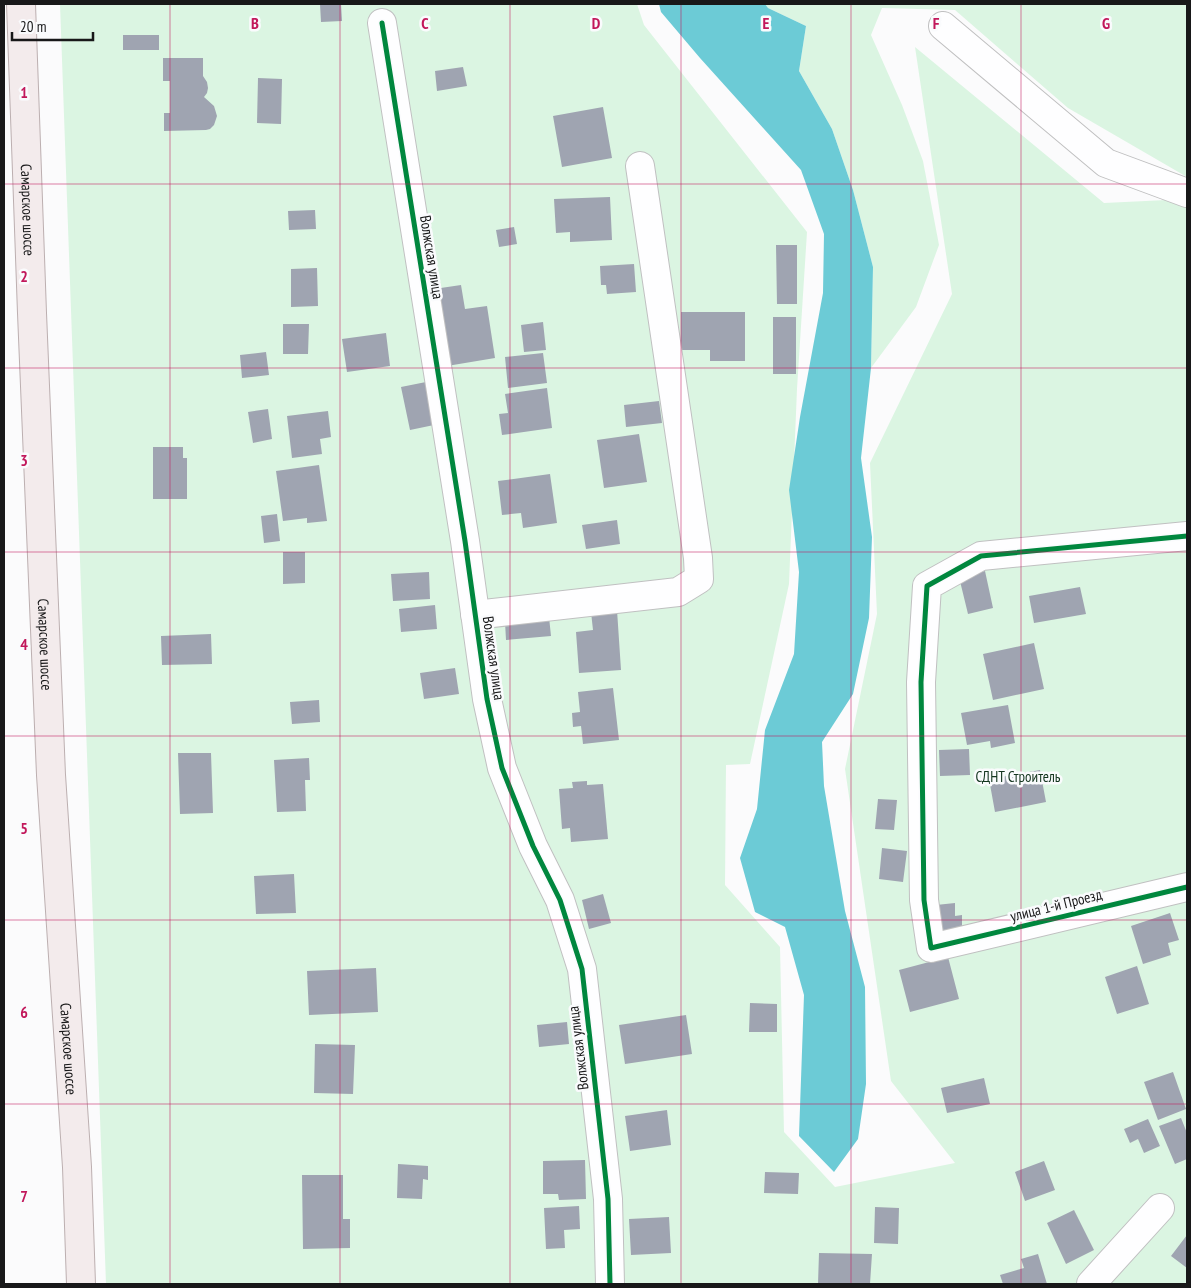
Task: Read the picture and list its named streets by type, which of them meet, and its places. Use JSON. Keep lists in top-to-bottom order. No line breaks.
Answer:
{"streets":{"main road":["Самарское шоссе"],"street":["Волжская улица","улица 1-й Проезд"]},"parks":["СДНТ Строитель"],"scale_bar":"20 m","grid":{"columns":["B","C","D","E","F","G"],"rows":["1","2","3","4","5","6","7"]}}
